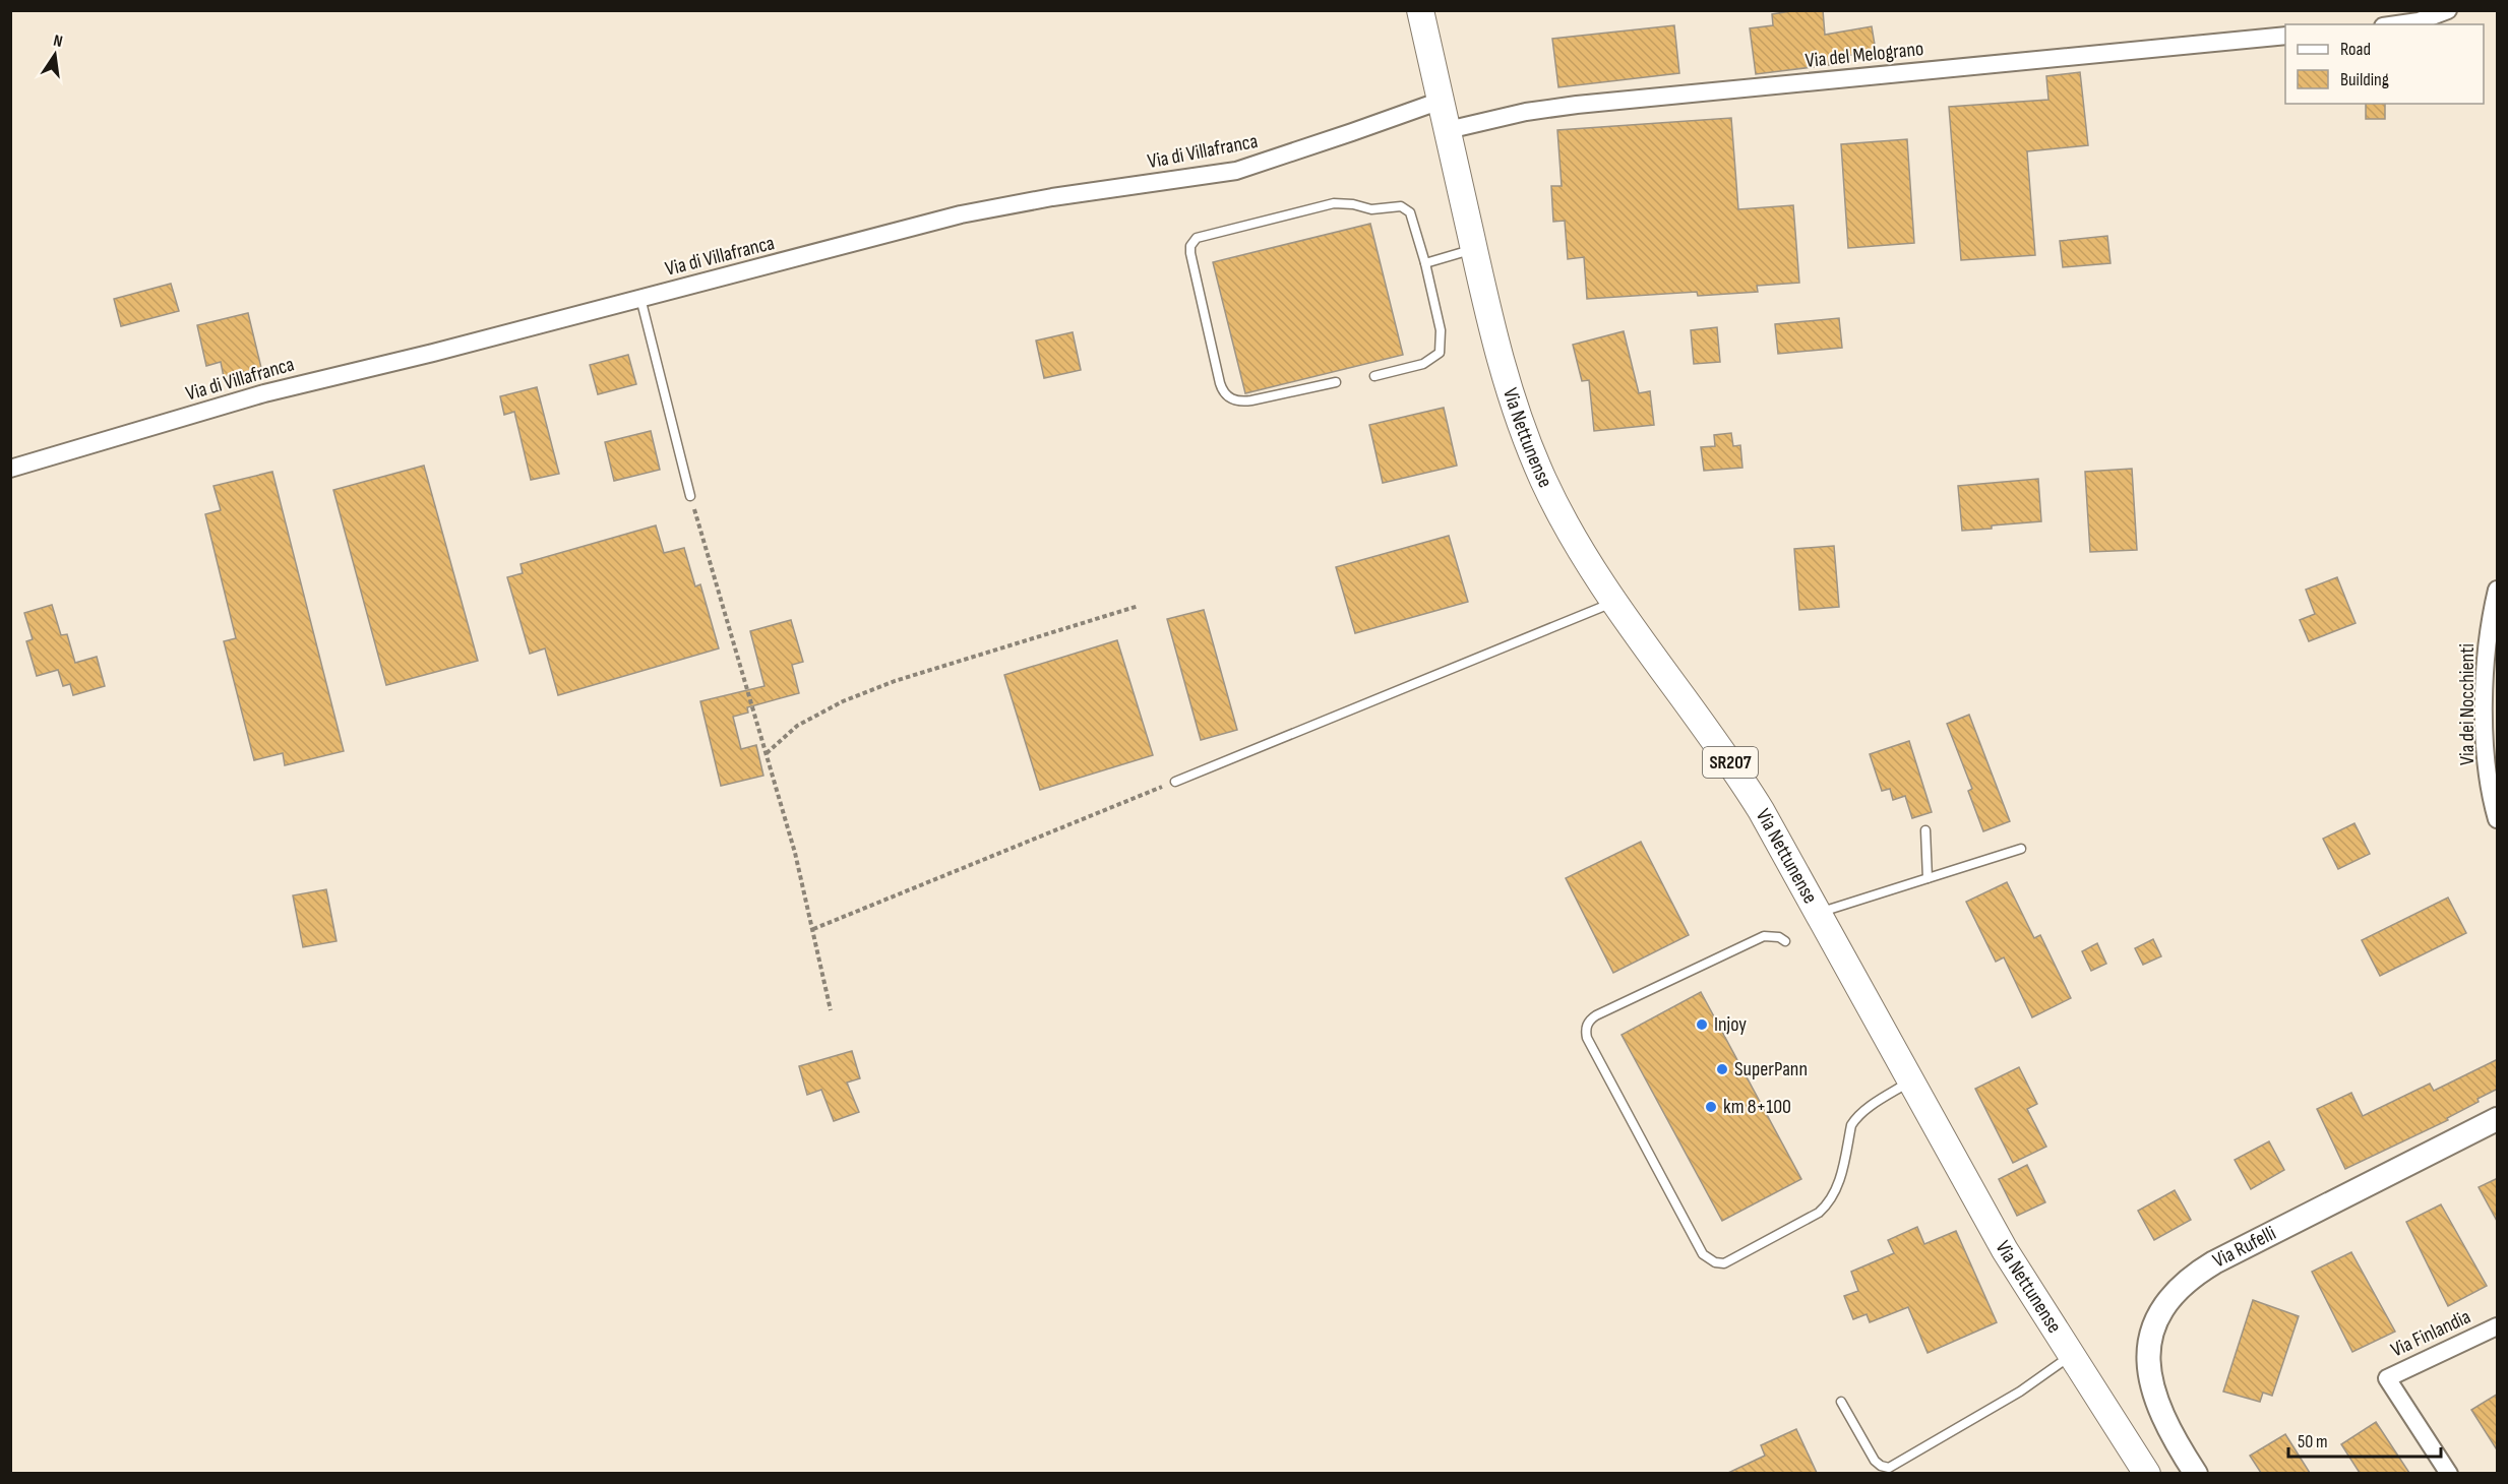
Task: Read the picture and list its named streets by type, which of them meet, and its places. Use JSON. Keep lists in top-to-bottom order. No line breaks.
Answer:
{"streets":{"main road":["Via Nettunense","SR207"],"street":["Via del Melograno","Via di Villafranca","Via dei Nocchienti","Via Rufelli","Via Finlandia"]},"crossings":[["Via del Melograno","Via Nettunense"],["Via di Villafranca","Via Nettunense"]],"places":["Injoy","SuperPann","km 8+100"],"legend":["Road","Building"],"scale_bar":"50 m","north":"top"}
